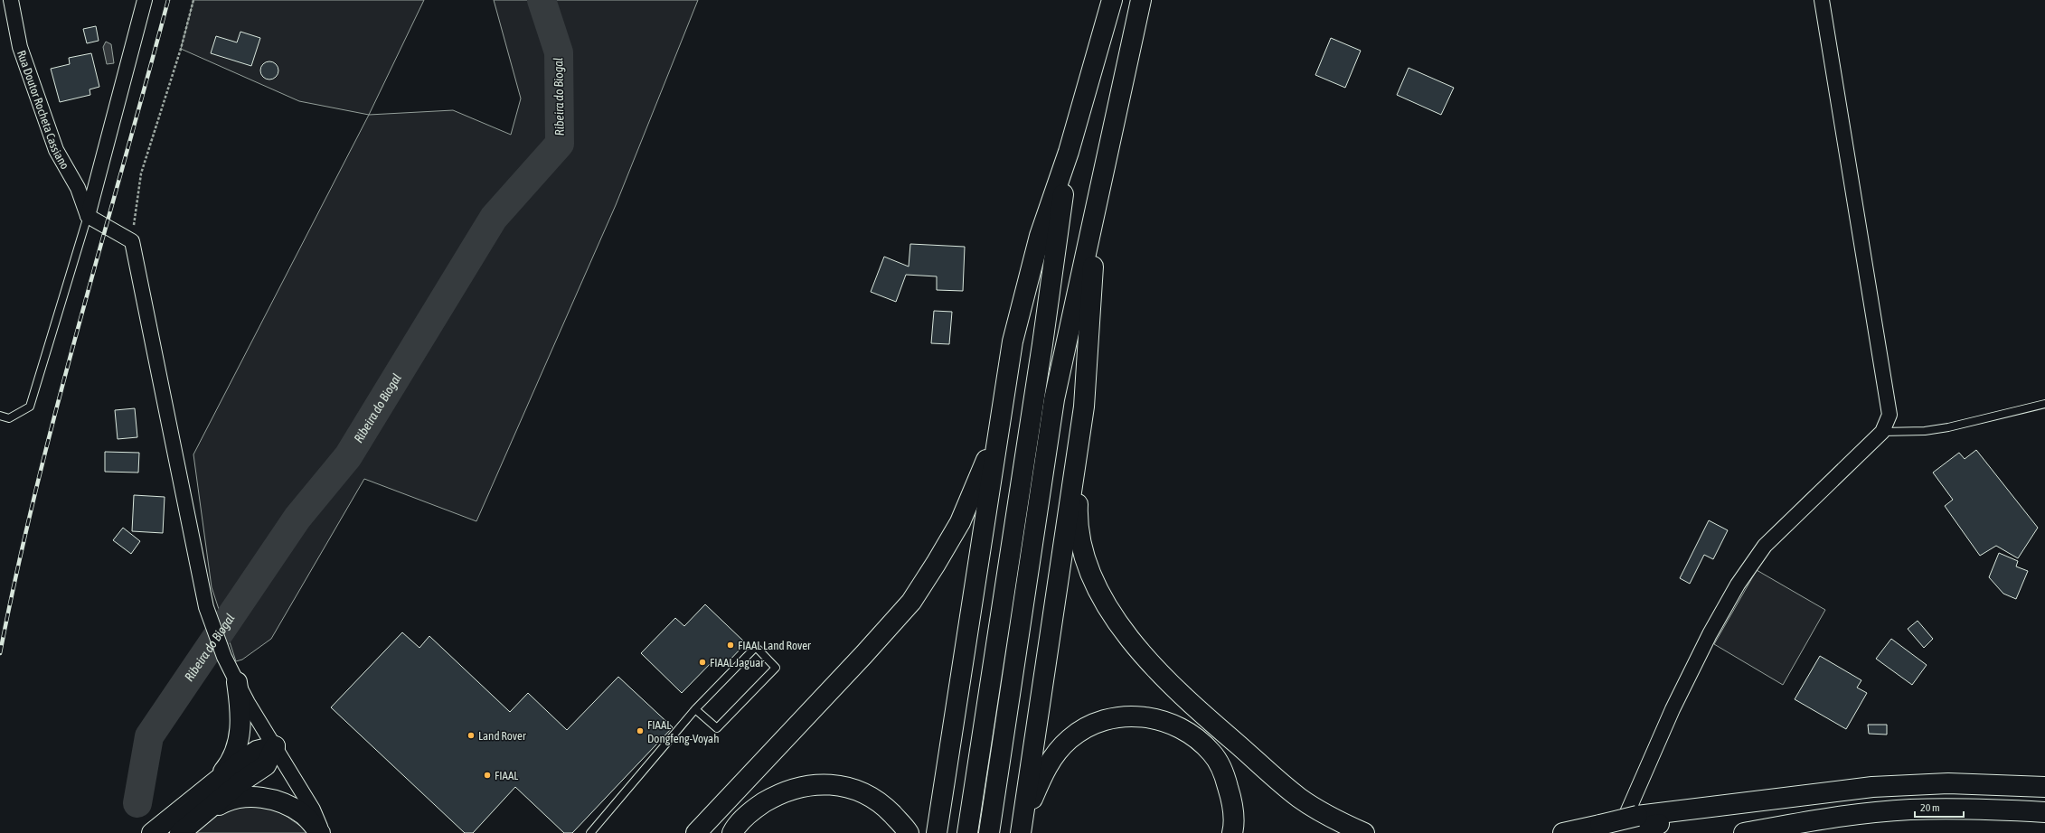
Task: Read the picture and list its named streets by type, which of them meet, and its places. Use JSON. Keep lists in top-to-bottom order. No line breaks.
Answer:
{"streets":{"street":["Rua Doutor Rocheta Cassiano"]},"water":["Ribeira do Biogal"],"places":["FIAAL Land Rover","FIAAL Jaguar","FIAAL Dongfeng-Voyah","Land Rover","FIAAL"],"scale_bar":"20 m"}
